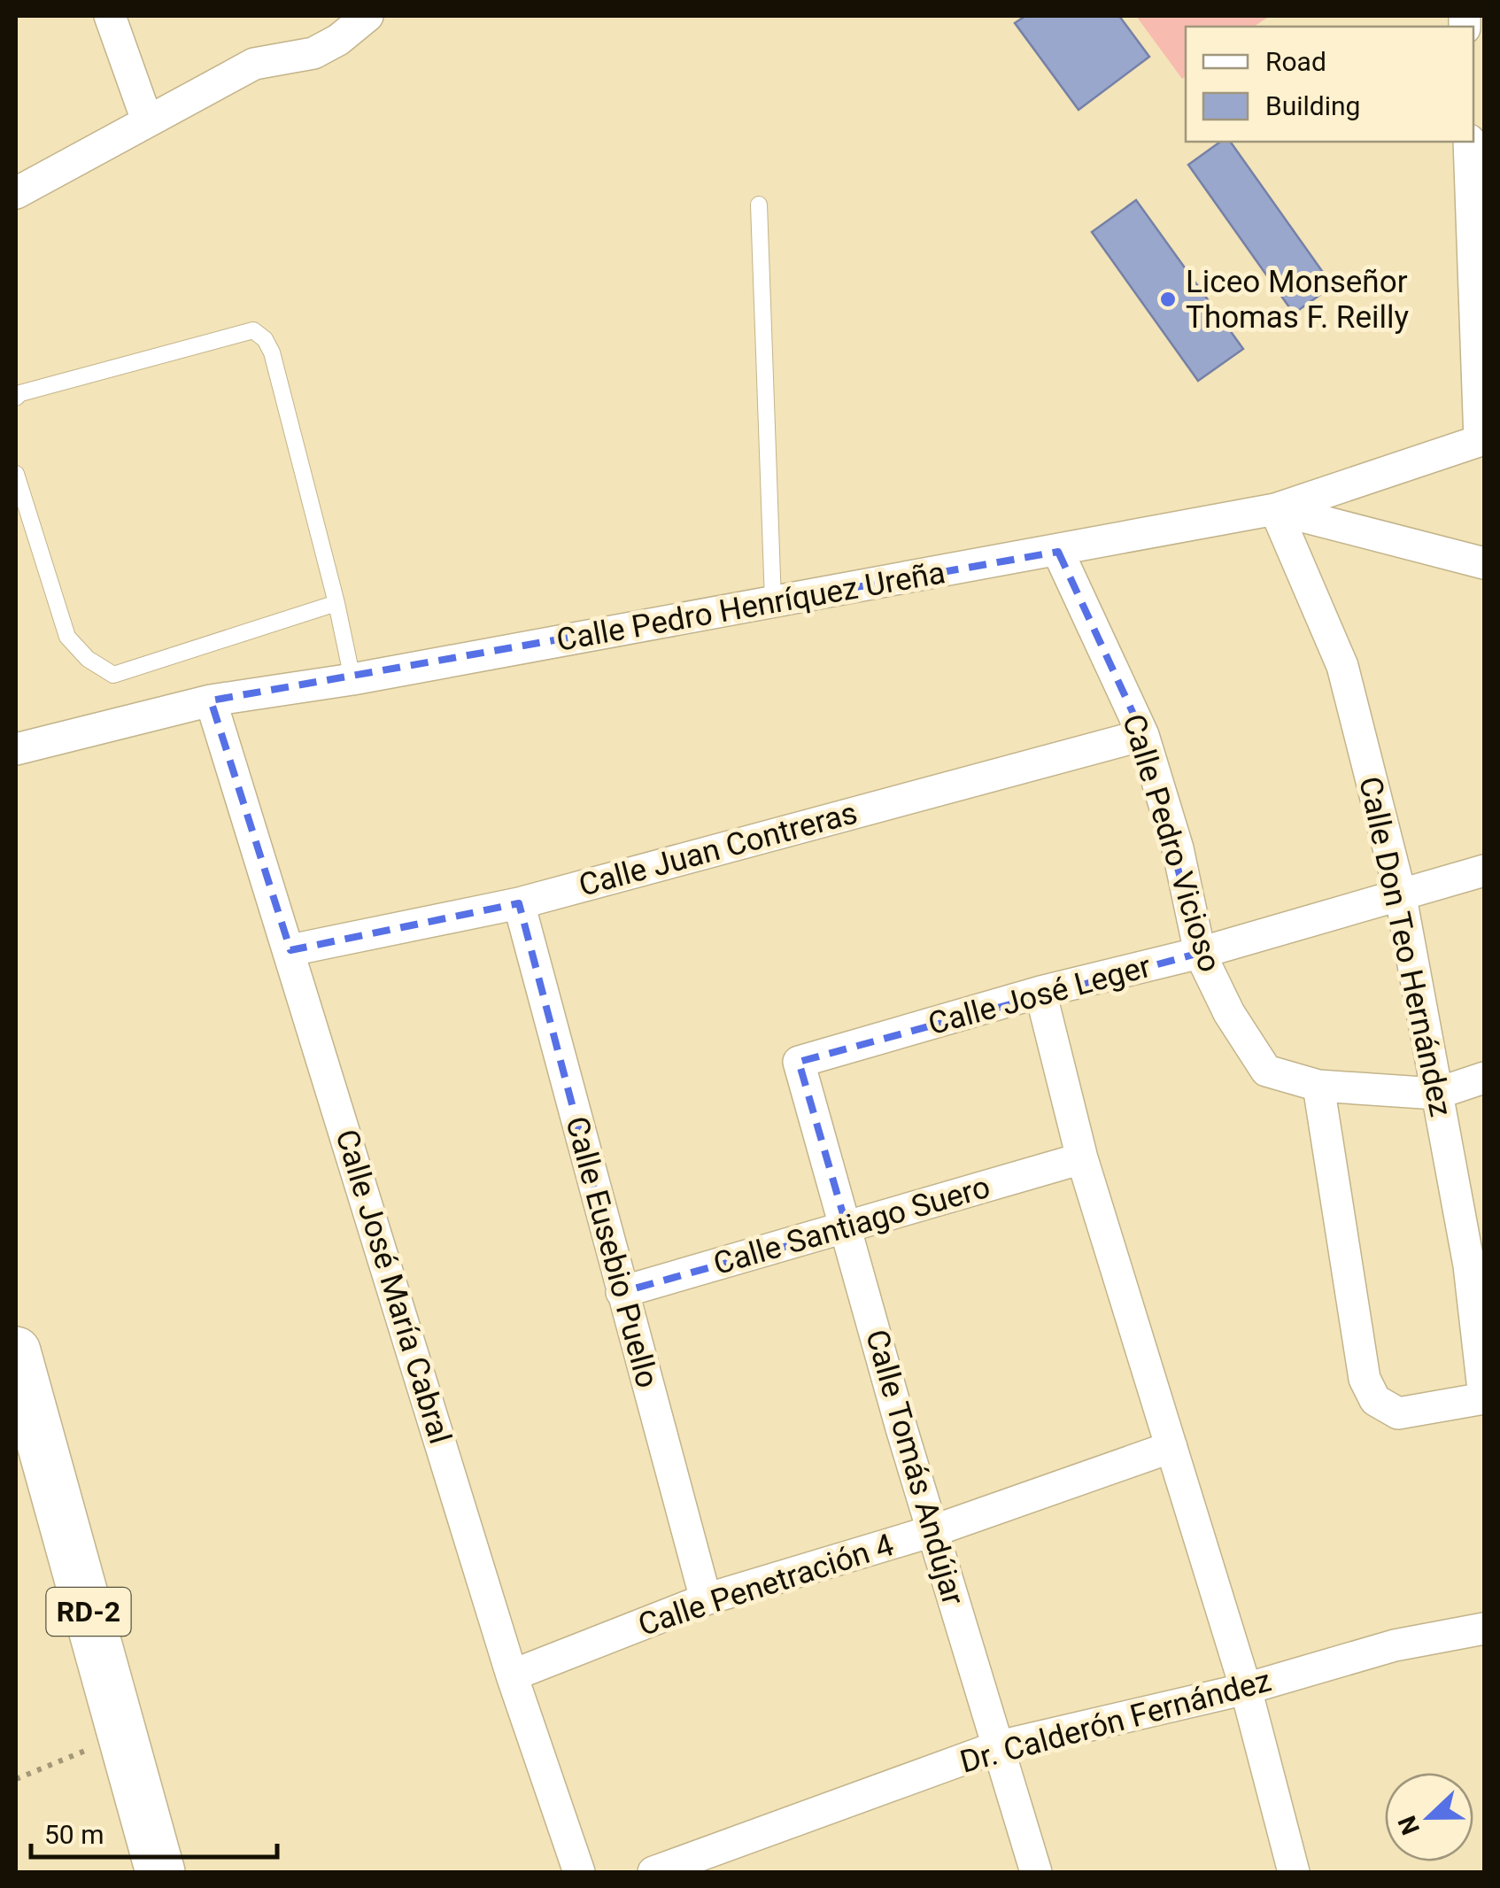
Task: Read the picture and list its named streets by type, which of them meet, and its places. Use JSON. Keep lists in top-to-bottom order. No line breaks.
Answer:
{"streets":{"main road":["RD-2"],"street":["Calle Pedro Henríquez Ureña","Calle Pedro Vicioso","Calle Juan Contreras","Calle Don Teo Hernández","Calle José Leger","Calle Santiago Suero","Calle Eusebio Puello","Calle José María Cabral","Calle Tomás Andújar","Calle Penetración 4","Dr. Calderón Fernández"]},"crossings":[["Calle Pedro Henríquez Ureña","Calle Pedro Vicioso"],["Calle Pedro Henríquez Ureña","Calle Don Teo Hernández"],["Calle Pedro Henríquez Ureña","Calle José María Cabral"],["Calle Pedro Vicioso","Calle Juan Contreras"],["Calle Pedro Vicioso","Calle Don Teo Hernández"],["Calle Pedro Vicioso","Calle José Leger"],["Calle Juan Contreras","Calle Eusebio Puello"],["Calle Juan Contreras","Calle José María Cabral"],["Calle Don Teo Hernández","Calle José Leger"],["Calle José Leger","Calle Tomás Andújar"],["Calle Santiago Suero","Calle Eusebio Puello"],["Calle Santiago Suero","Calle Tomás Andújar"],["Calle Eusebio Puello","Calle Penetración 4"],["Calle José María Cabral","Calle Penetración 4"],["Calle Tomás Andújar","Calle Penetración 4"],["Calle Tomás Andújar","Dr. Calderón Fernández"]],"places":["Liceo Monseñor Thomas F. Reilly"],"legend":["Road","Building"],"scale_bar":"50 m","north":"left"}
